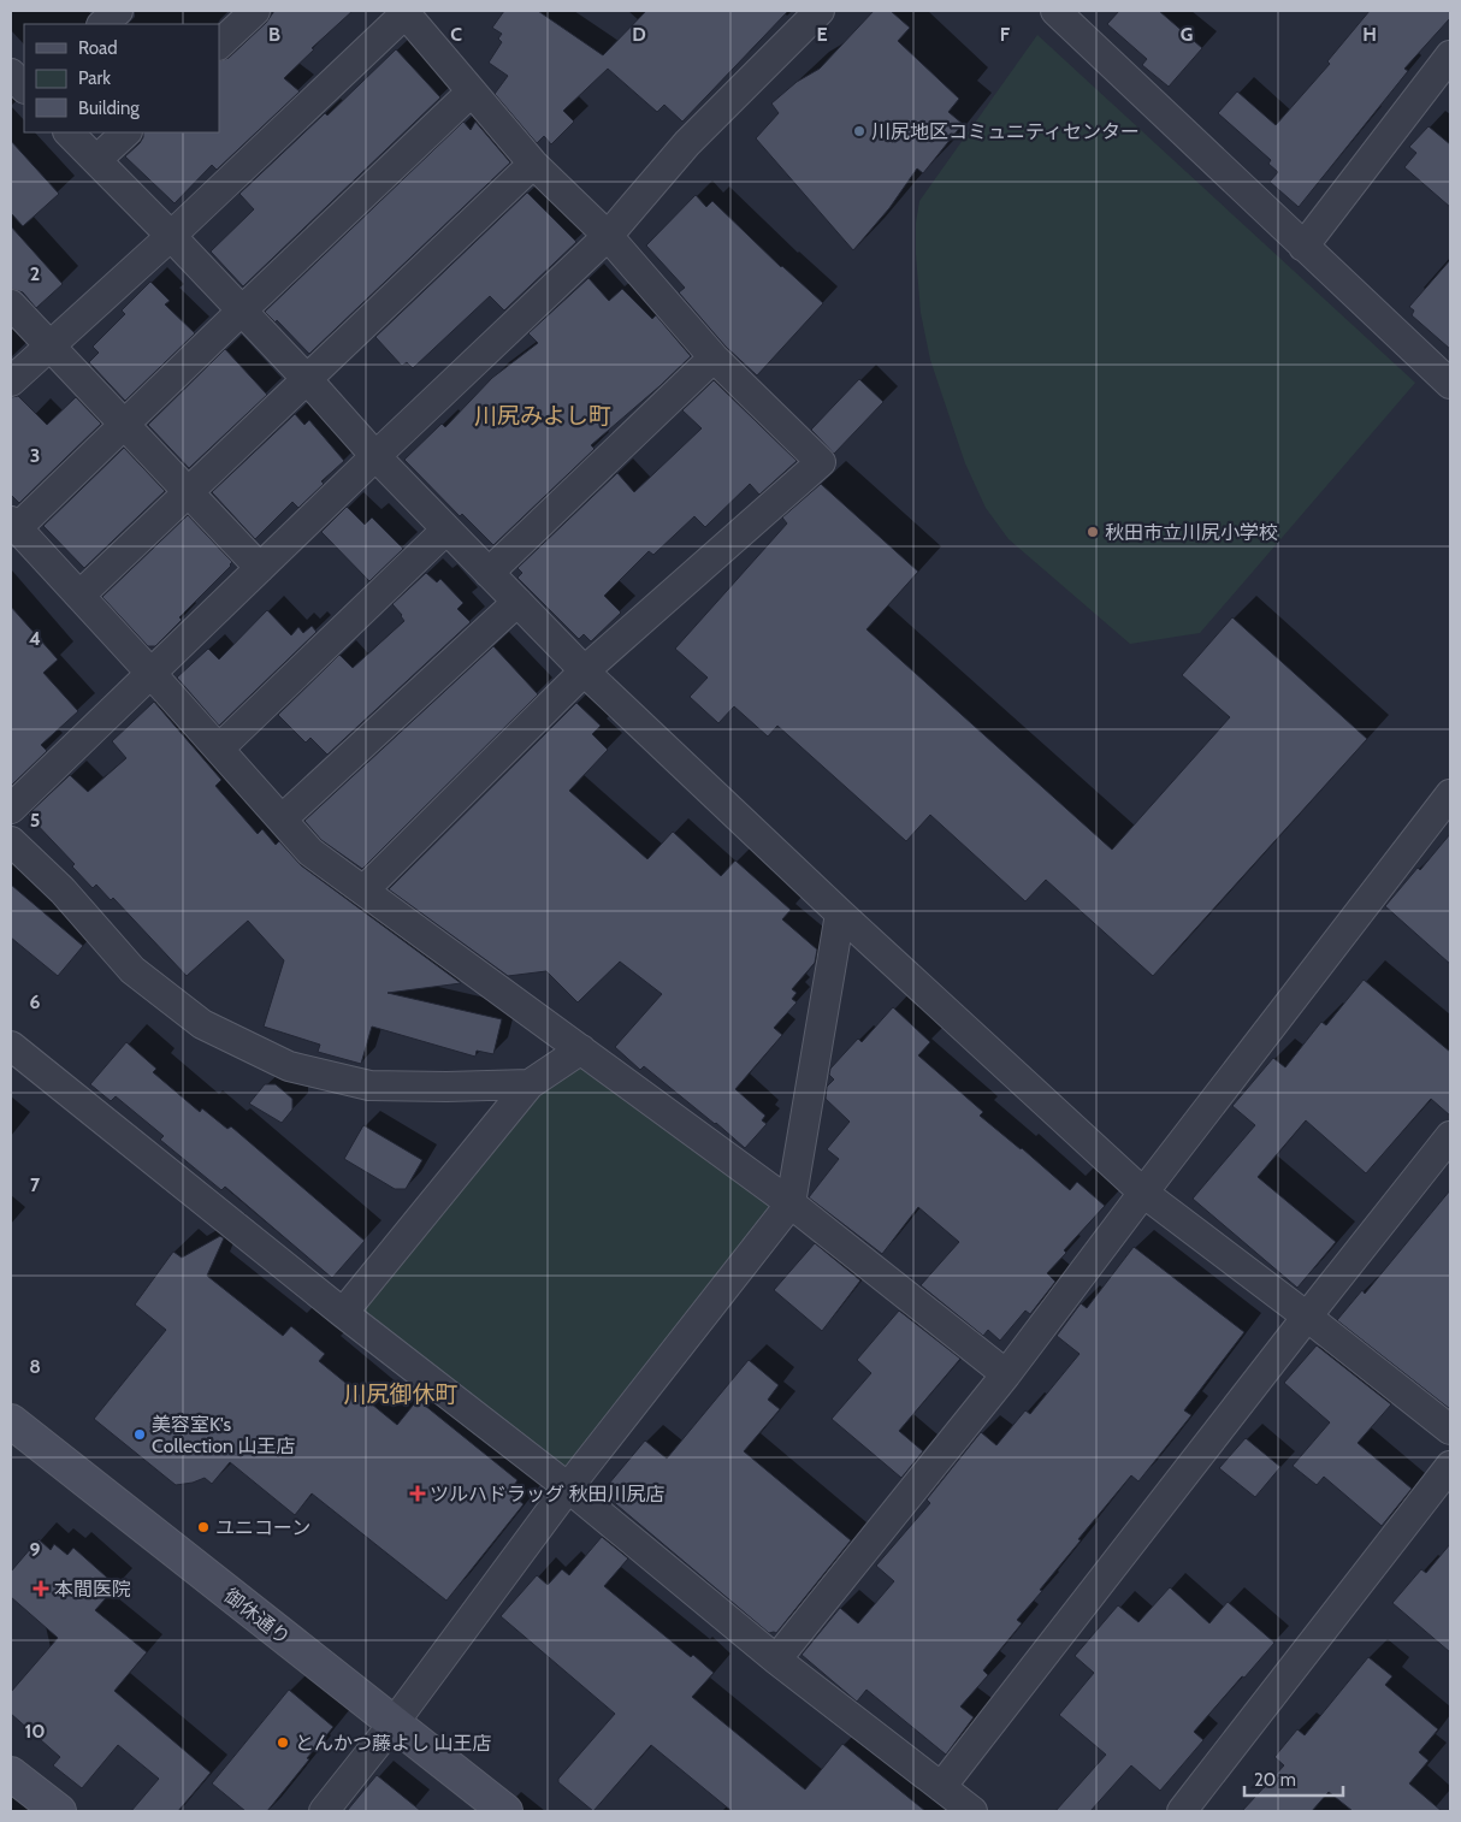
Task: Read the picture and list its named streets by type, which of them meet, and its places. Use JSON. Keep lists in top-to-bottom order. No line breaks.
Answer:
{"streets":{"street":["御休通り"]},"districts":["川尻みよし町","川尻御休町"],"places":{"other":["川尻地区コミュニティセンター","秋田市立川尻小学校","美容室K's Collection 山王店","ユニコーン","とんかつ藤よし 山王店"],"health":["ツルハドラッグ 秋田川尻店","本間医院"]},"legend":["Road","Park","Building"],"scale_bar":"20 m","grid":{"columns":["B","C","D","E","F","G","H"],"rows":["2","3","4","5","6","7","8","9","10"]}}
